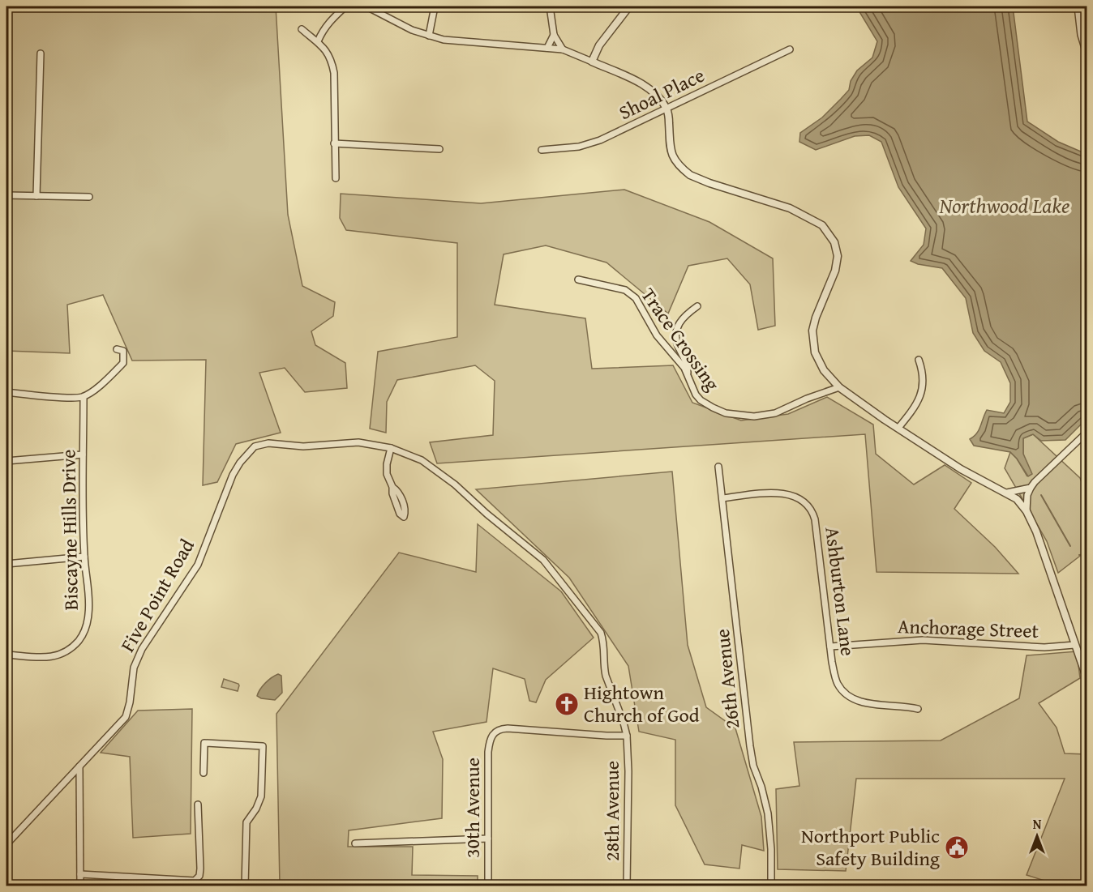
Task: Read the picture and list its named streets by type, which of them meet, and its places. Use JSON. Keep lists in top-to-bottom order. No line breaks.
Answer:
{"streets":{"street":["Shoal Place","Trace Crossing","Biscayne Hills Drive","Ashburton Lane","Five Point Road","Anchorage Street","26th Avenue","30th Avenue","28th Avenue"]},"crossings":[["Ashburton Lane","Anchorage Street"],["Ashburton Lane","26th Avenue"],["Five Point Road","30th Avenue"],["Five Point Road","28th Avenue"],["30th Avenue","28th Avenue"]],"water":["Northwood Lake"],"places":{"church":["Hightown Church of God"],"public building":["Northport Public Safety Building"]},"north":"top"}
